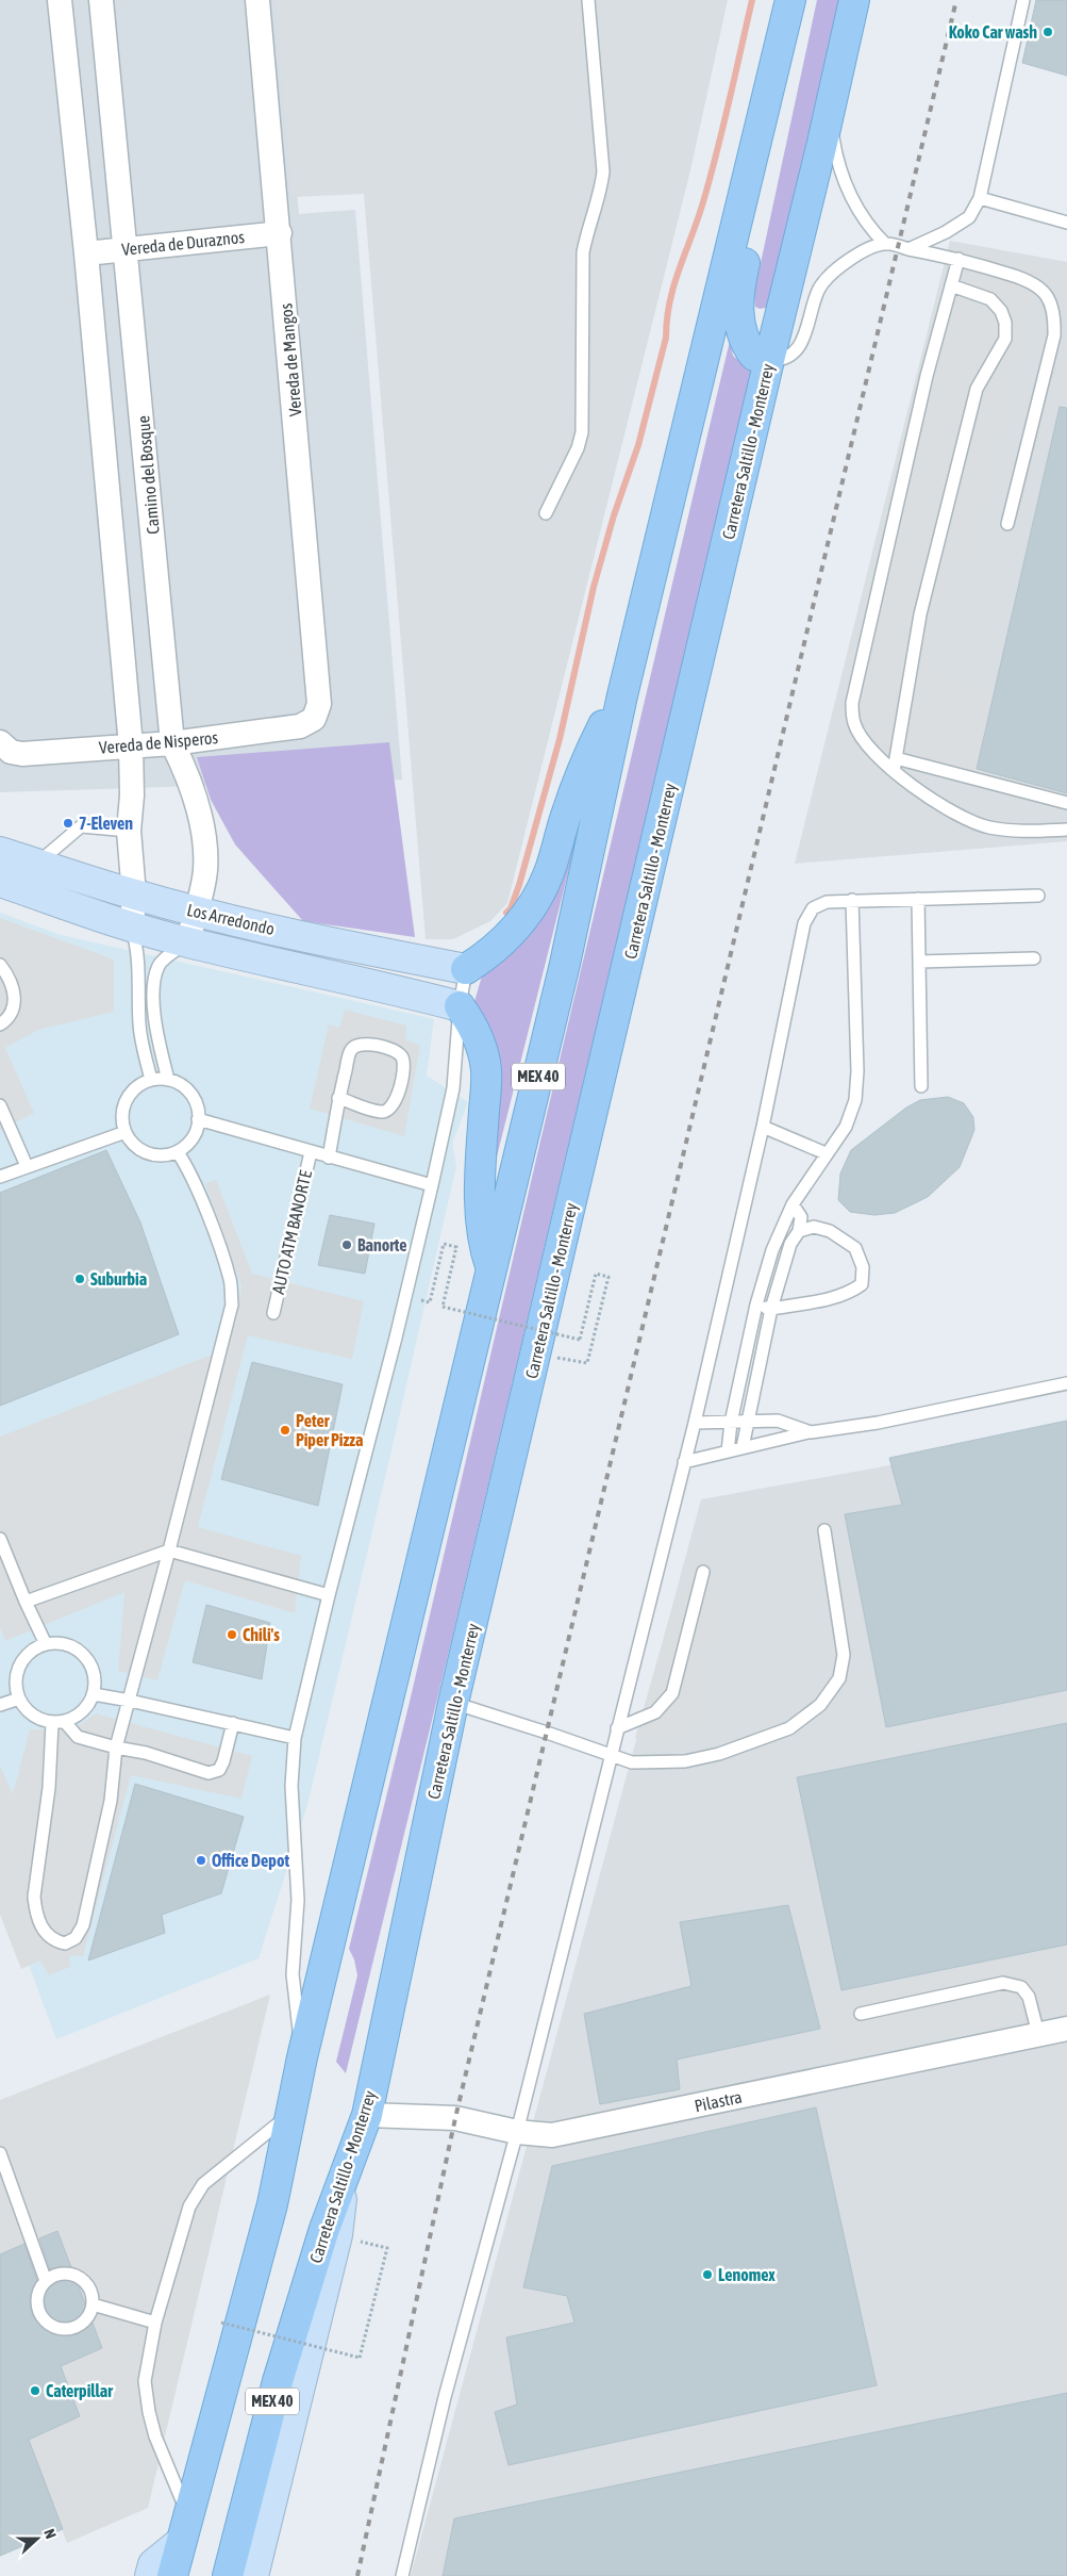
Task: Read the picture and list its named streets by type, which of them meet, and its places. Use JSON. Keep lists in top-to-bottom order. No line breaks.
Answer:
{"streets":{"main road":["Carretera Saltillo - Monterrey","MEX 40"],"street":["Vereda de Duraznos","Vereda de Mangos","Camino del Bosque","Vereda de Nisperos","Los Arredondo","Pilastra"],"lane":["AUTO ATM BANORTE"]},"crossings":[["Vereda de Duraznos","Vereda de Mangos"],["Vereda de Duraznos","Camino del Bosque"],["Vereda de Mangos","Vereda de Nisperos"],["Carretera Saltillo - Monterrey","MEX 40"],["Carretera Saltillo - Monterrey","Pilastra"],["Camino del Bosque","Vereda de Nisperos"],["Camino del Bosque","Los Arredondo"]],"places":["Koko Car wash","7-Eleven","Banorte","Suburbia","Peter Piper Pizza","Chili's","Office Depot","Lenomex","Caterpillar"],"north":"right"}
